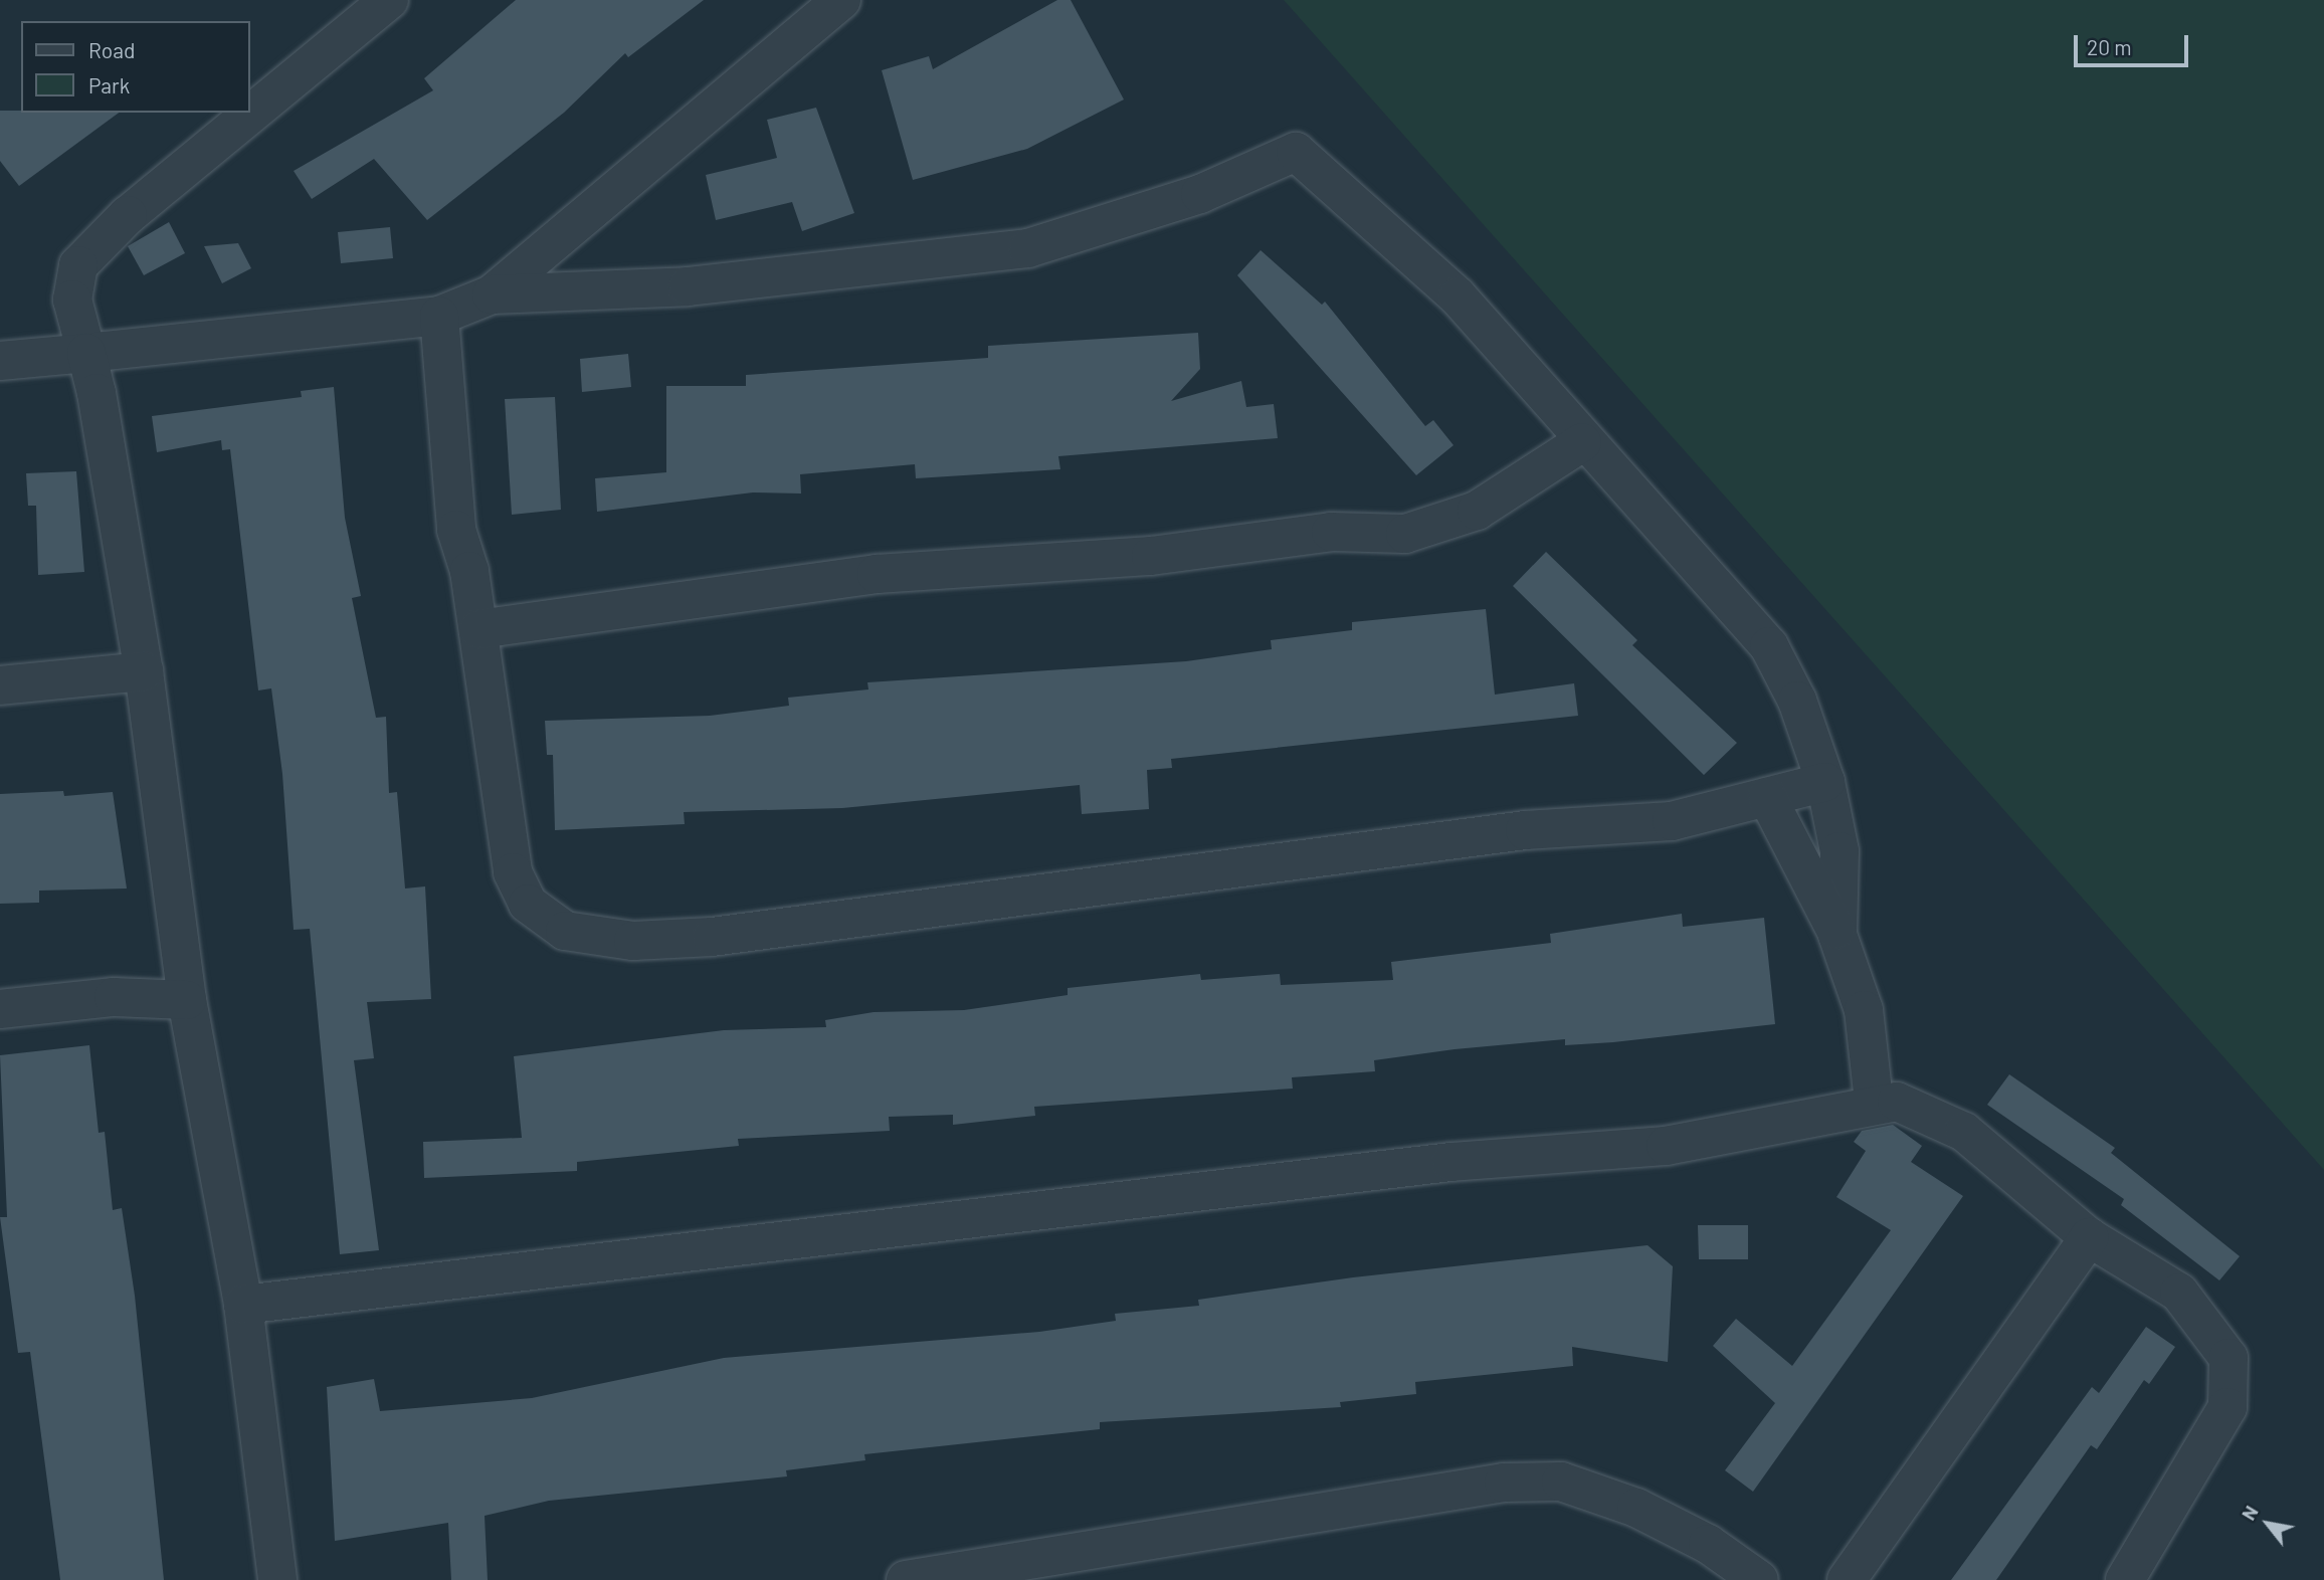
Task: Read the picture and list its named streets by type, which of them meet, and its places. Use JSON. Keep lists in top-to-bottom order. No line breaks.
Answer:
{"legend":["Road","Park"],"scale_bar":"20 m","north":"top left"}
